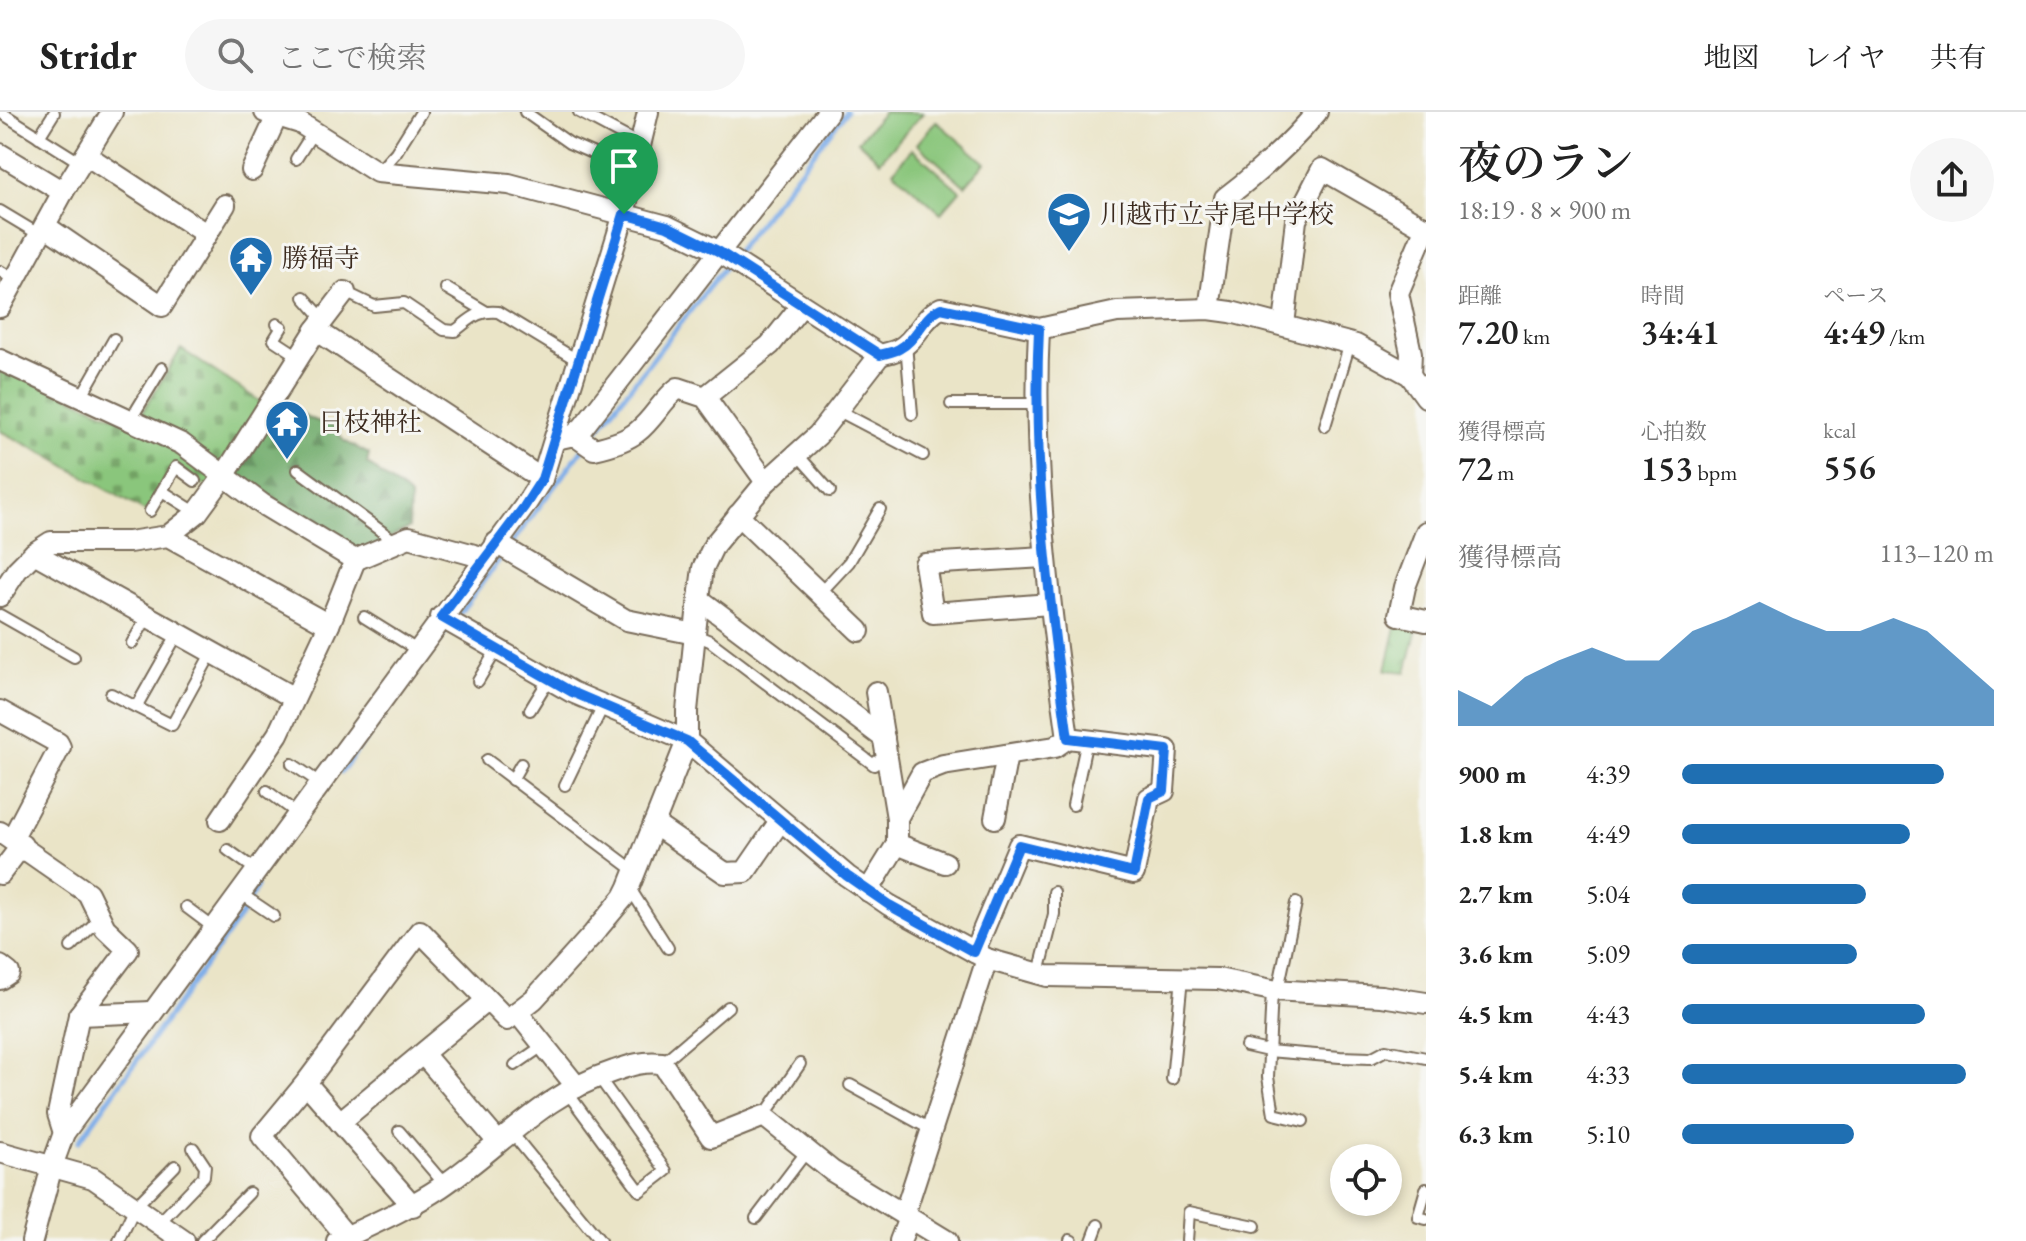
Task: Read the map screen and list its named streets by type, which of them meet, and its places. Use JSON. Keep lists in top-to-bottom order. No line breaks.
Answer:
{"places":{"school or university":["川越市立寺尾中学校"],"temple":["勝福寺","日枝神社"]},"page":{"header":"Stridr","search":"ここで検索","nav":["地図","レイヤ","共有"],"heading":["夜のラン","18:19 · 8 × 900 m"],"stats":[["距離","7.20 km"],["時間","34:41"],["ペース","4:49 /km"],["獲得標高","72 m"],["心拍数","153 bpm"],["kcal","556"]],"chart":["獲得標高","113–120 m"],"list":[{"name":"900 m","note":"4:39"},{"name":"1.8 km","note":"4:49"},{"name":"2.7 km","note":"5:04"},{"name":"3.6 km","note":"5:09"},{"name":"4.5 km","note":"4:43"},{"name":"5.4 km","note":"4:33"},{"name":"6.3 km","note":"5:10"}]}}
